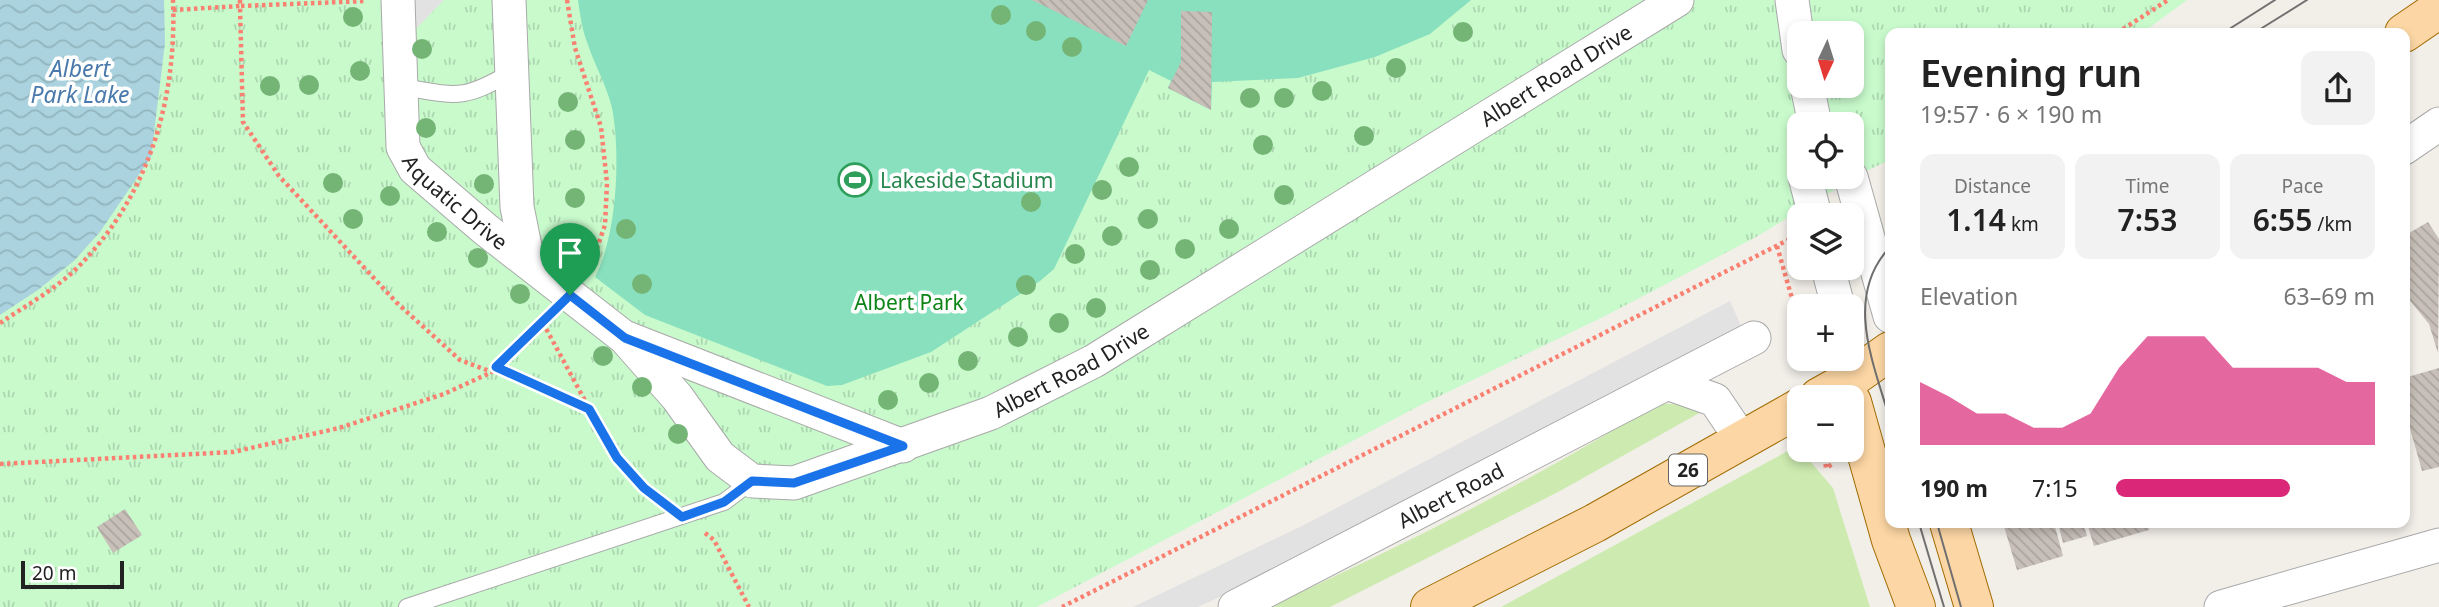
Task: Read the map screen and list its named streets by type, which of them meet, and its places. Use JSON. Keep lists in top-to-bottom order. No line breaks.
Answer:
{"streets":{"main road":["26"],"street":["Albert Road Drive","Aquatic Drive","Albert Road"]},"crossings":[["Albert Road Drive","Aquatic Drive"]],"water":["Albert Park Lake"],"parks":["Albert Park"],"places":{"sports":["Lakeside Stadium"]},"scale_bar":"20 m","north":"bottom","page":{"map_buttons":["+","−"],"heading":["Evening run","19:57 · 6 × 190 m"],"stats":[["Distance","1.14 km"],["Time","7:53"],["Pace","6:55 /km"]],"chart":["Elevation","63–69 m"],"list":[{"name":"190 m","note":"7:15"}],"scale":"20 m"}}
